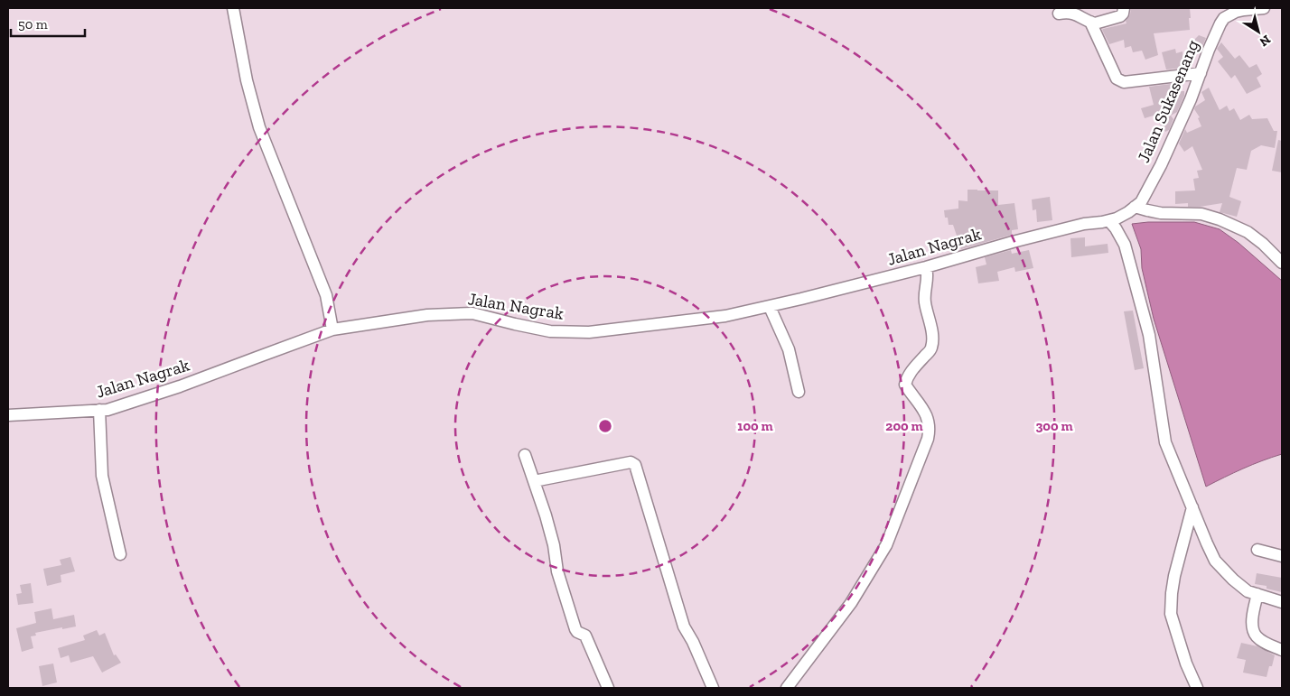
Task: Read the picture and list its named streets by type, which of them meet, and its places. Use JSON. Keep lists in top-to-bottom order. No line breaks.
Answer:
{"streets":{"street":["Jalan Sukasenang","Jalan Nagrak"]},"crossings":[["Jalan Sukasenang","Jalan Nagrak"]],"scale_bar":"50 m","north":"bottom right","rings":["100 m","200 m","300 m"]}
